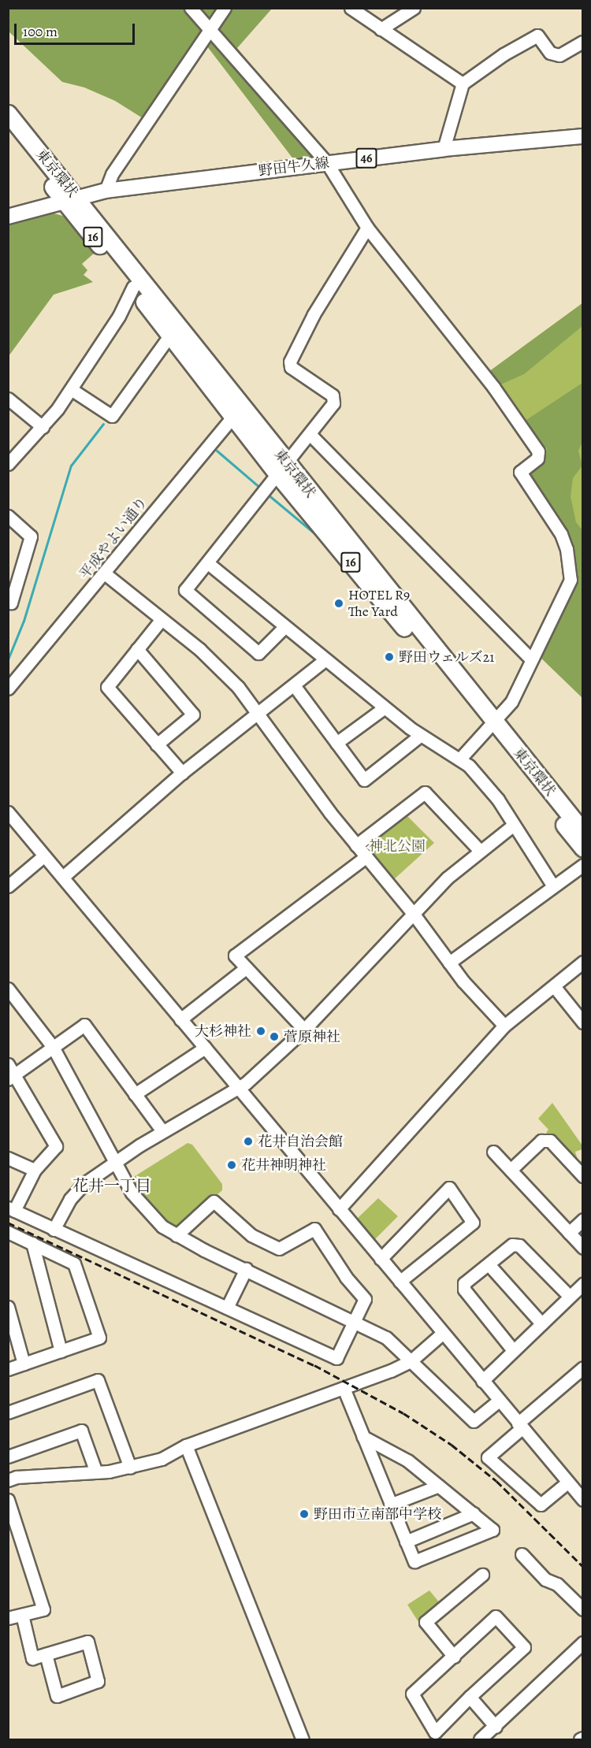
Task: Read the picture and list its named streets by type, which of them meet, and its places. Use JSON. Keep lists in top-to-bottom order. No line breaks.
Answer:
{"streets":{"highway":["東京環状","16"],"main road":["46","野田牛久線"],"street":["平成やよい通り"]},"crossings":[["野田牛久線","東京環状"],["東京環状","平成やよい通り"]],"districts":["花井一丁目"],"parks":["神北公園"],"places":["HOTEL R9 The Yard","野田ウェルズ21","大杉神社","菅原神社","花井自治会館","花井神明神社","野田市立南部中学校"],"scale_bar":"100 m"}
